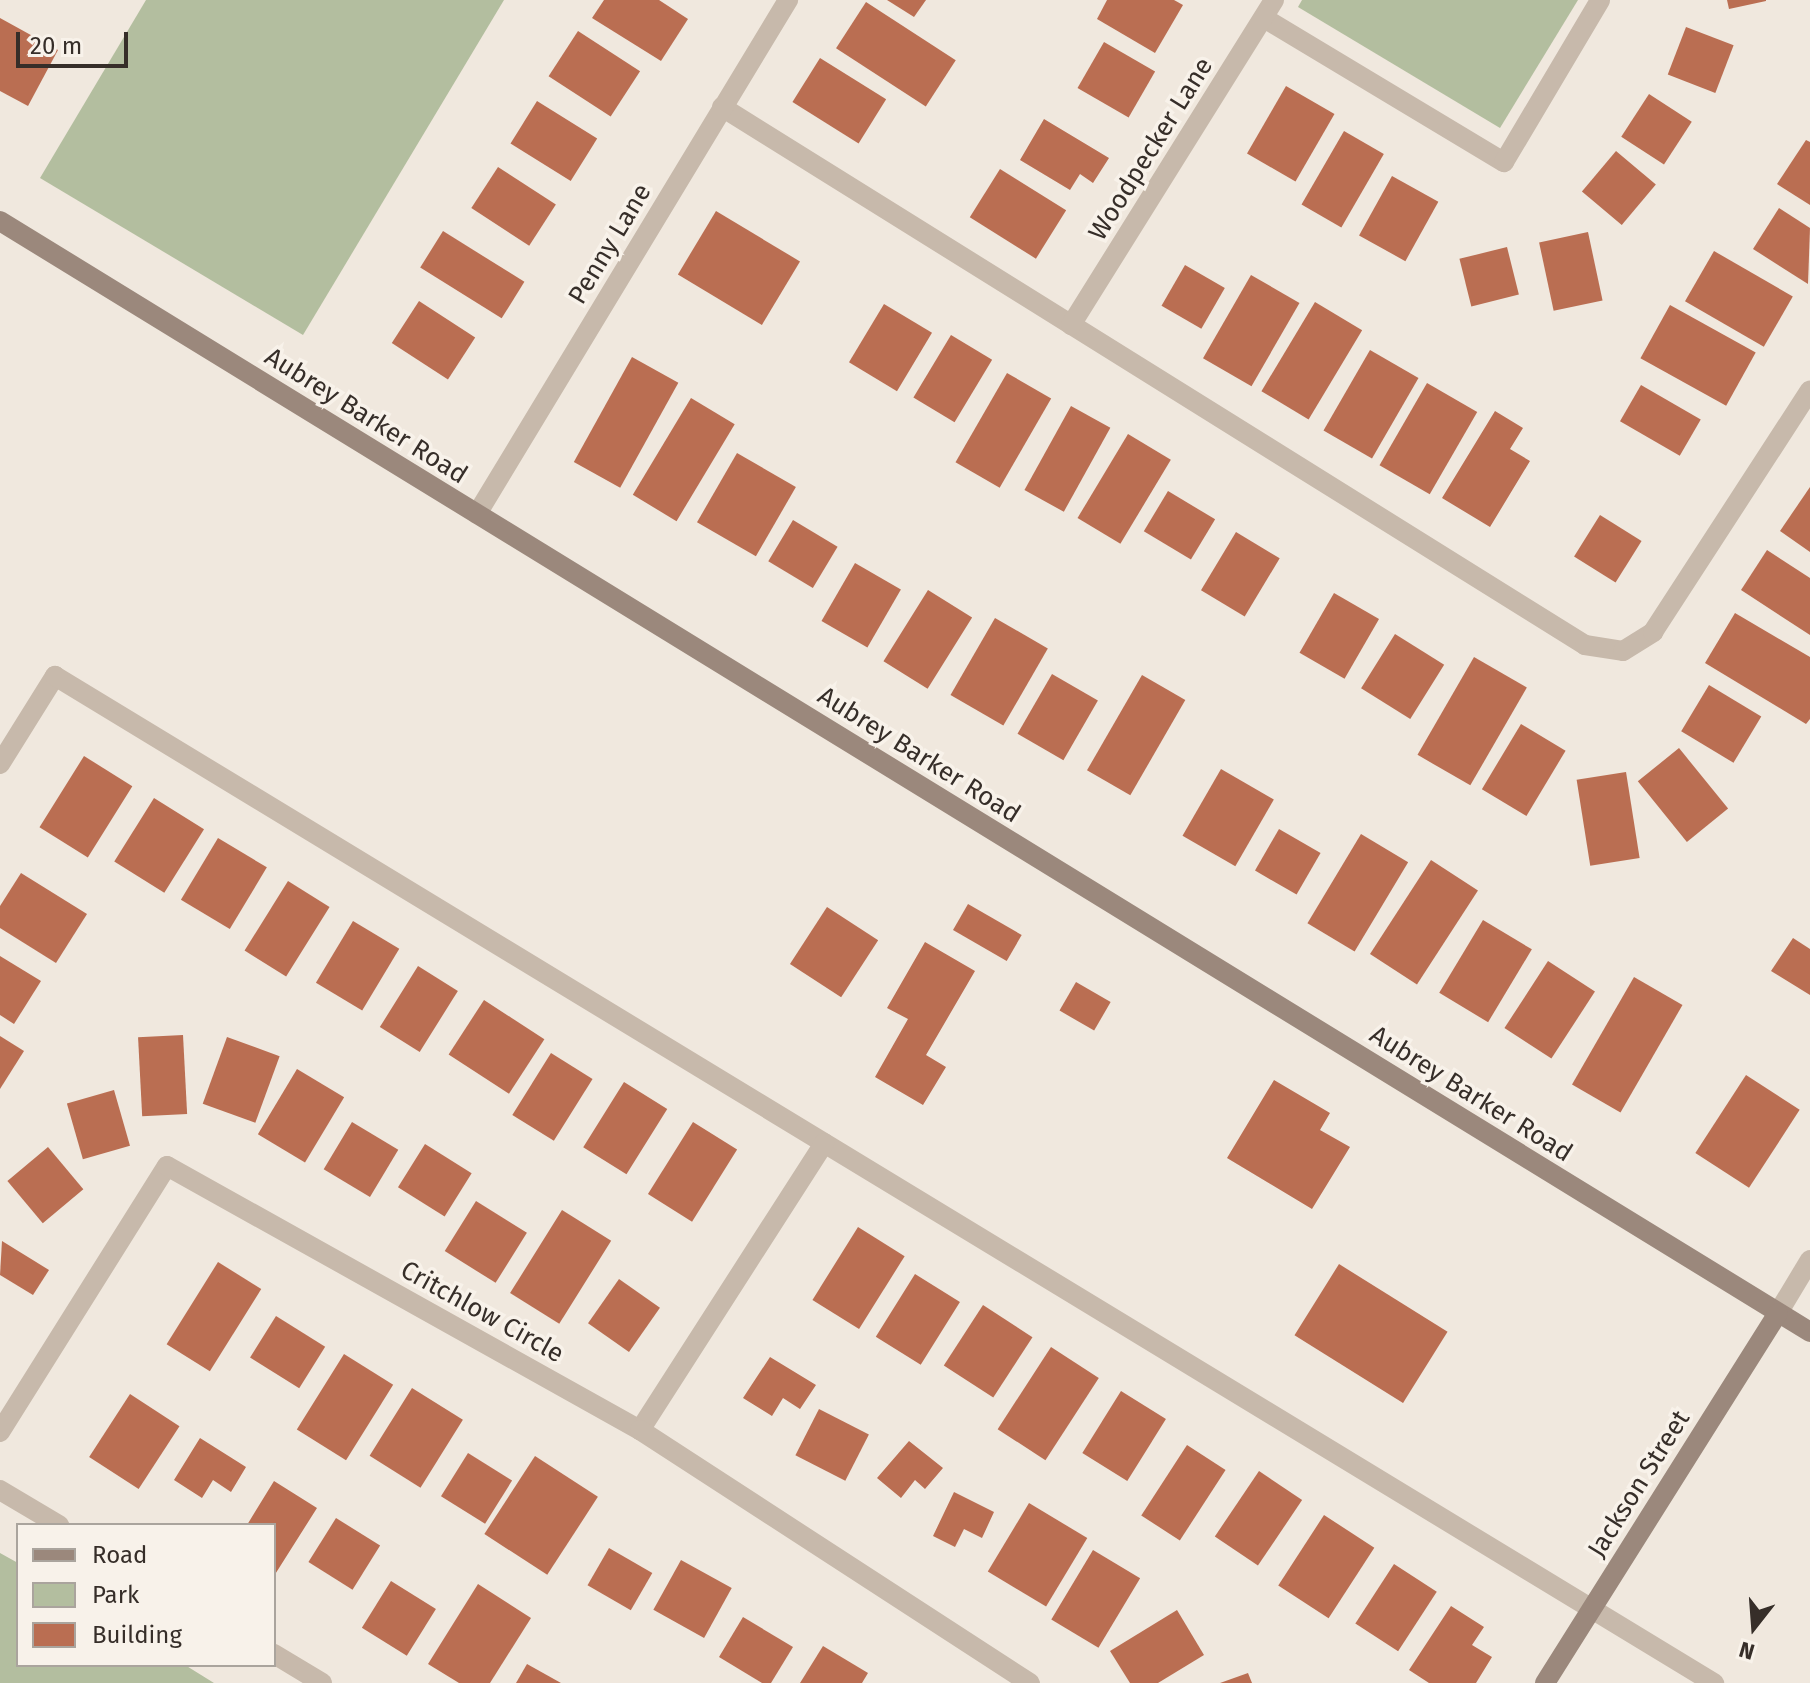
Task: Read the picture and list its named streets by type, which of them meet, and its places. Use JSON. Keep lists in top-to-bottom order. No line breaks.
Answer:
{"streets":{"street":["Woodpecker Lane","Penny Lane","Aubrey Barker Road","Critchlow Circle","Jackson Street"]},"crossings":[["Penny Lane","Aubrey Barker Road"],["Aubrey Barker Road","Jackson Street"]],"legend":["Road","Park","Building"],"scale_bar":"20 m","north":"bottom"}
